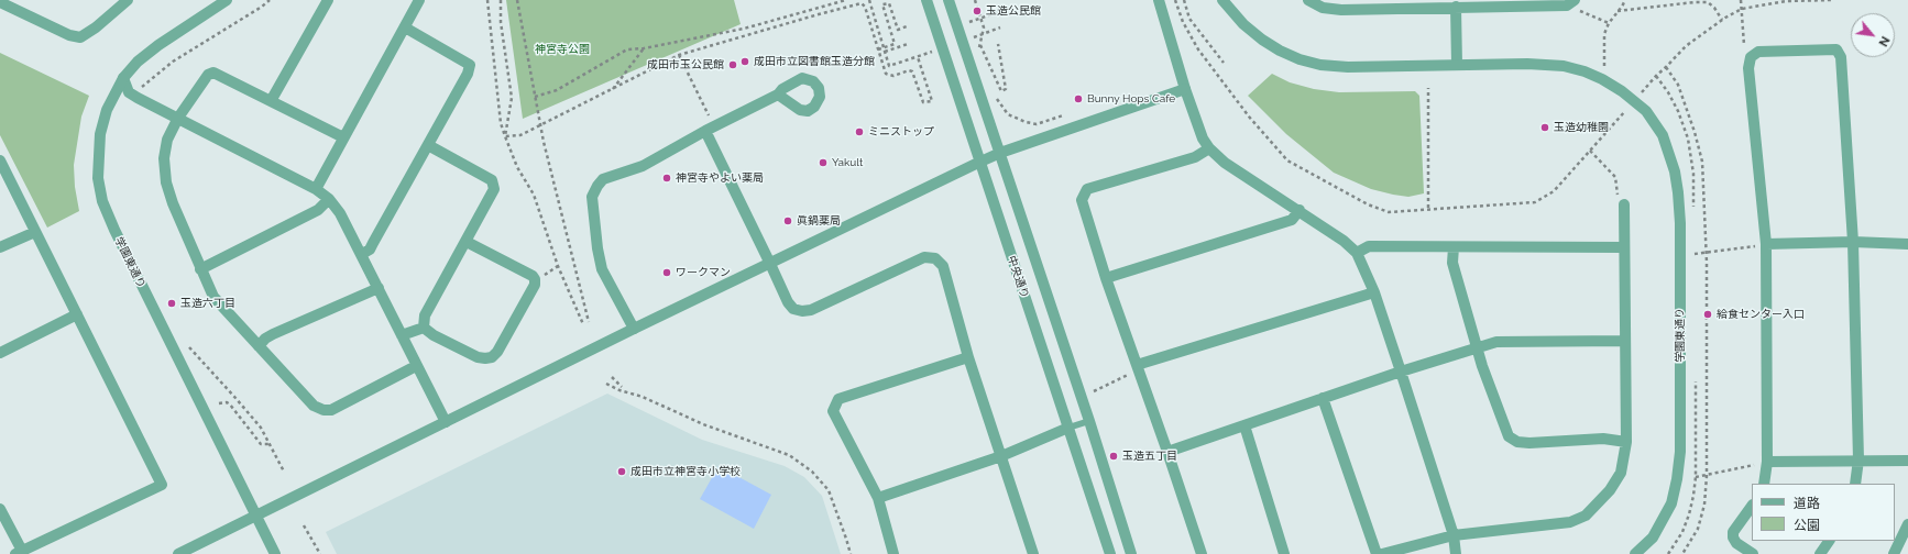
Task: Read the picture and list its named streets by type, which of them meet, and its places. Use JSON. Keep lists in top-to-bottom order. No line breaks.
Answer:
{"streets":{"street":["学園東通り","中央通り"]},"parks":["神宮寺公園"],"places":["玉造公民館","成田市立図書館玉造分館","成田市玉公民館","Bunny Hops Cafe","玉造幼稚園","ミニストップ","Yakult","神宮寺やよい薬局","眞鍋薬局","ワークマン","玉造六丁目","給食センター入口","玉造五丁目","成田市立神宮寺小学校"],"legend":["道路","公園"],"north":"bottom right"}
